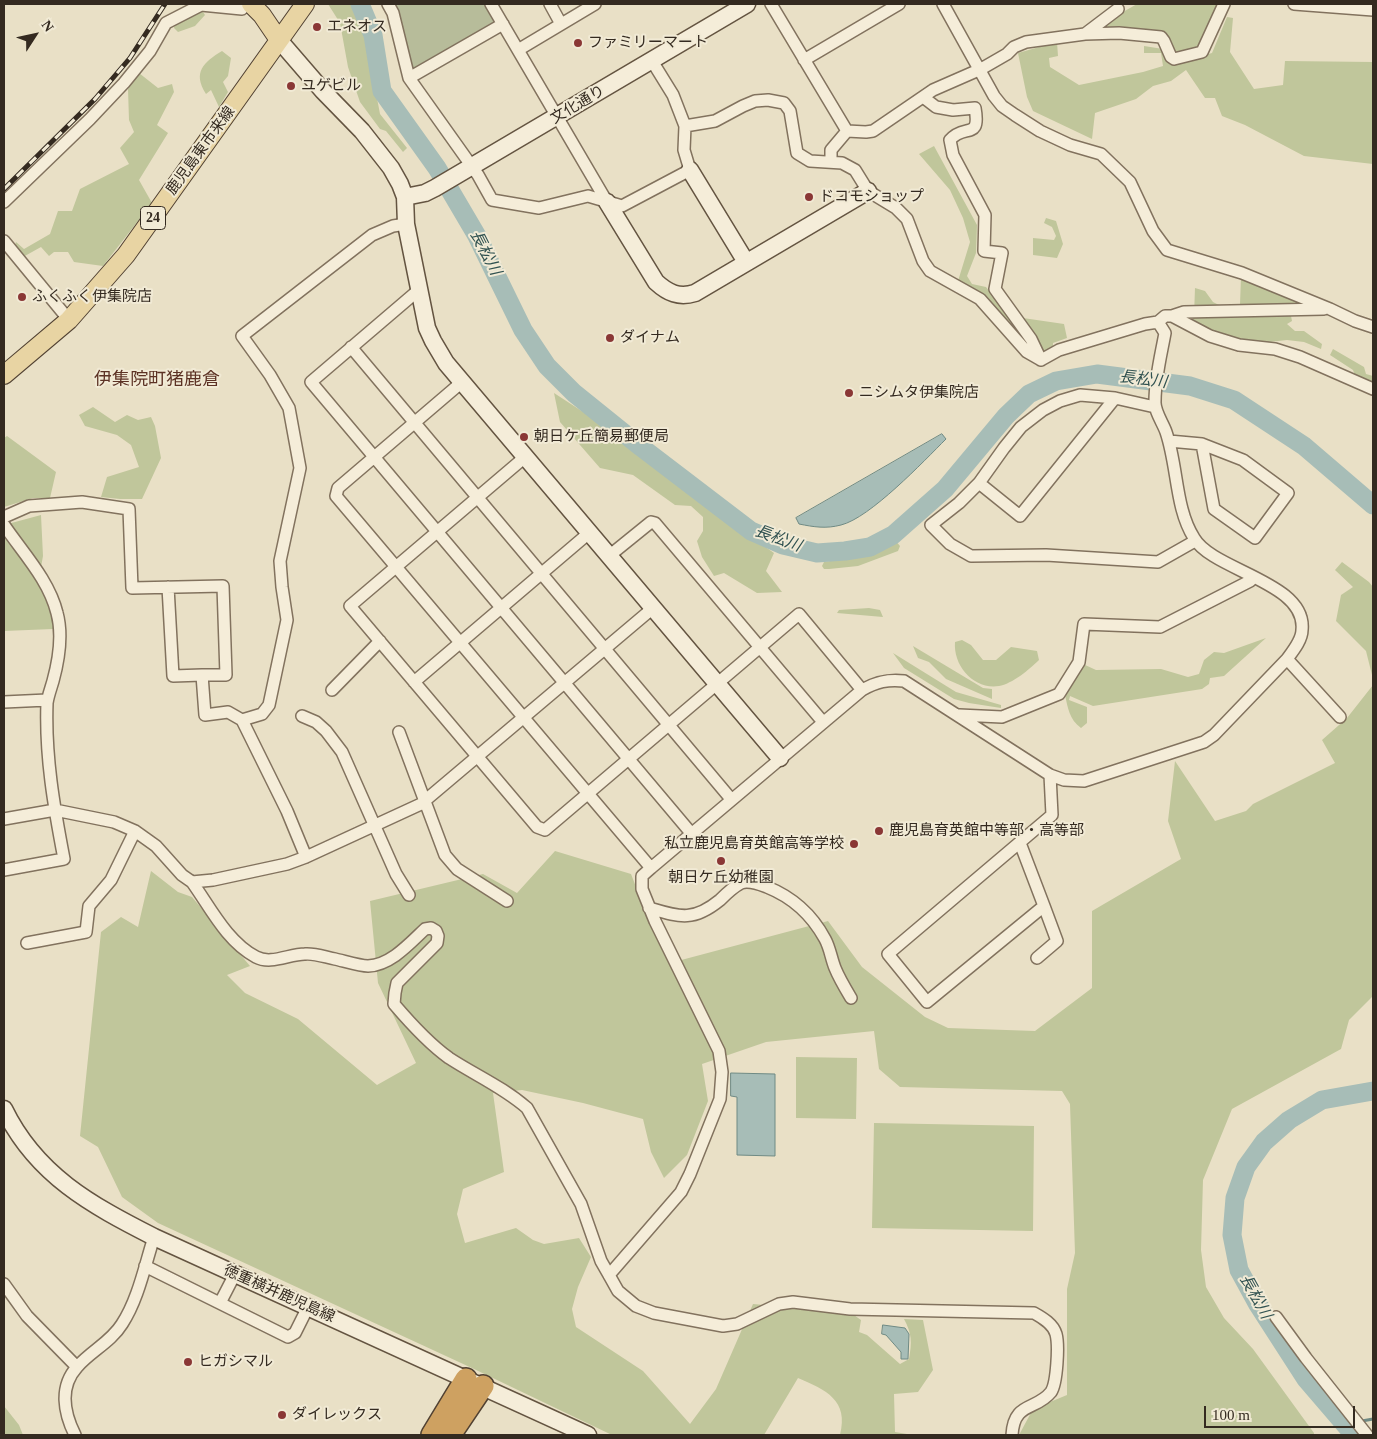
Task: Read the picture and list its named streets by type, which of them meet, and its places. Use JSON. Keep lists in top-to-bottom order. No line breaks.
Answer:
{"streets":{"main road":["鹿児島東市来線","24"],"street":["文化通り","徳重横井鹿児島線"]},"districts":["伊集院町猪鹿倉"],"water":["長松川"],"places":["エネオス","ファミリーマート","ユゲビル","ドコモショップ","ふくふく伊集院店","ダイナム","ニシムタ伊集院店","朝日ケ丘簡易郵便局","鹿児島育英館中等部・高等部","私立鹿児島育英館高等学校","朝日ケ丘幼稚園","ヒガシマル","ダイレックス"],"scale_bar":"100 m","north":"top right"}
